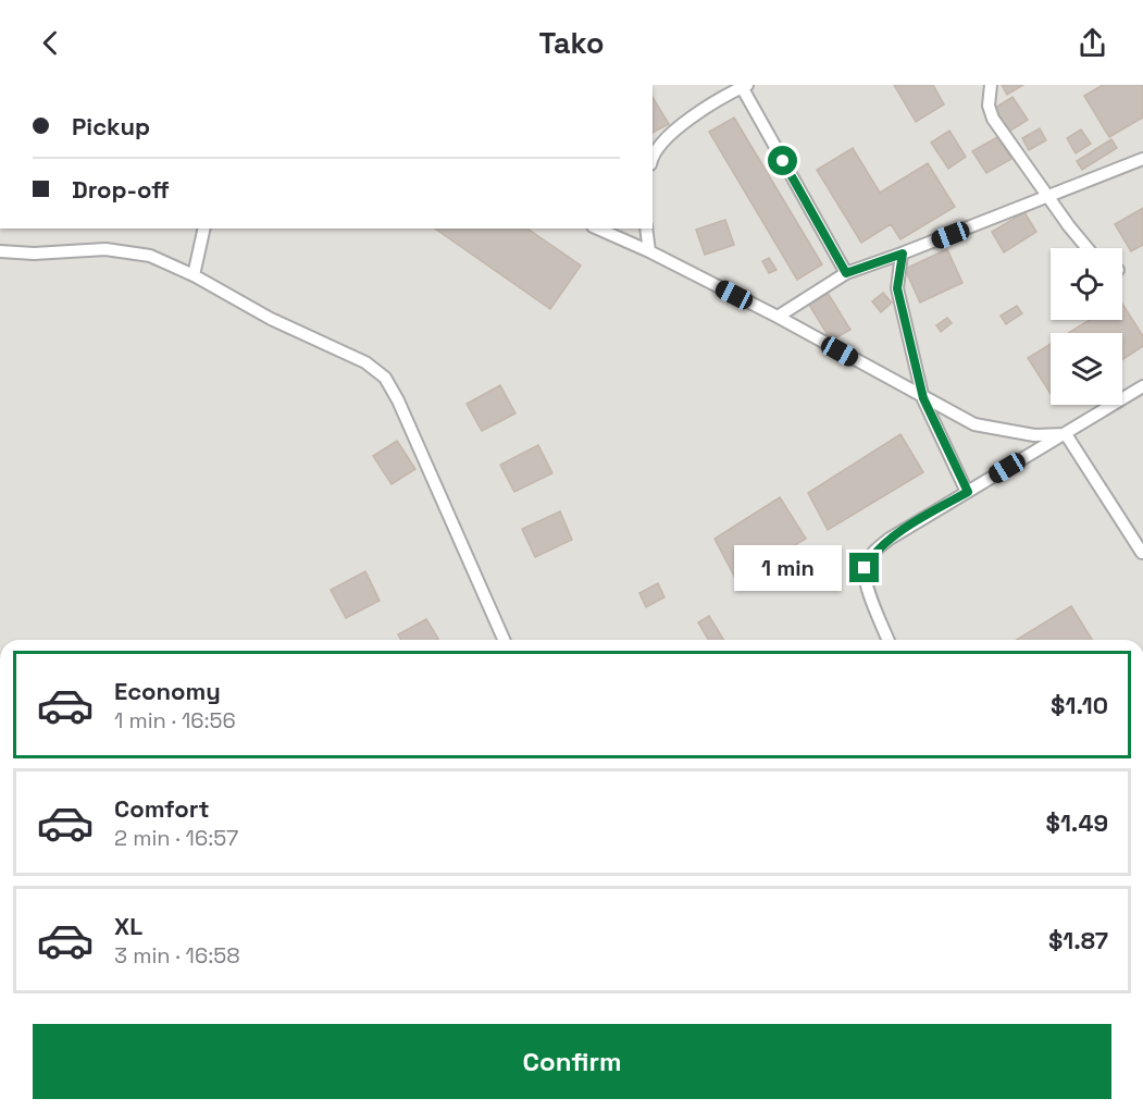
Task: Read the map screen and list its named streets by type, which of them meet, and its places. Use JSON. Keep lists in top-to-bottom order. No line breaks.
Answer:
{"page":{"header":"Tako","banner":["Pickup","Drop-off"],"bubble":"1 min","list":[{"name":"Economy","note":"1 min · 16:56","value":"$1.10"},{"name":"Comfort","note":"2 min · 16:57","value":"$1.49"},{"name":"XL","note":"3 min · 16:58","value":"$1.87"}],"buttons":"Confirm"}}
